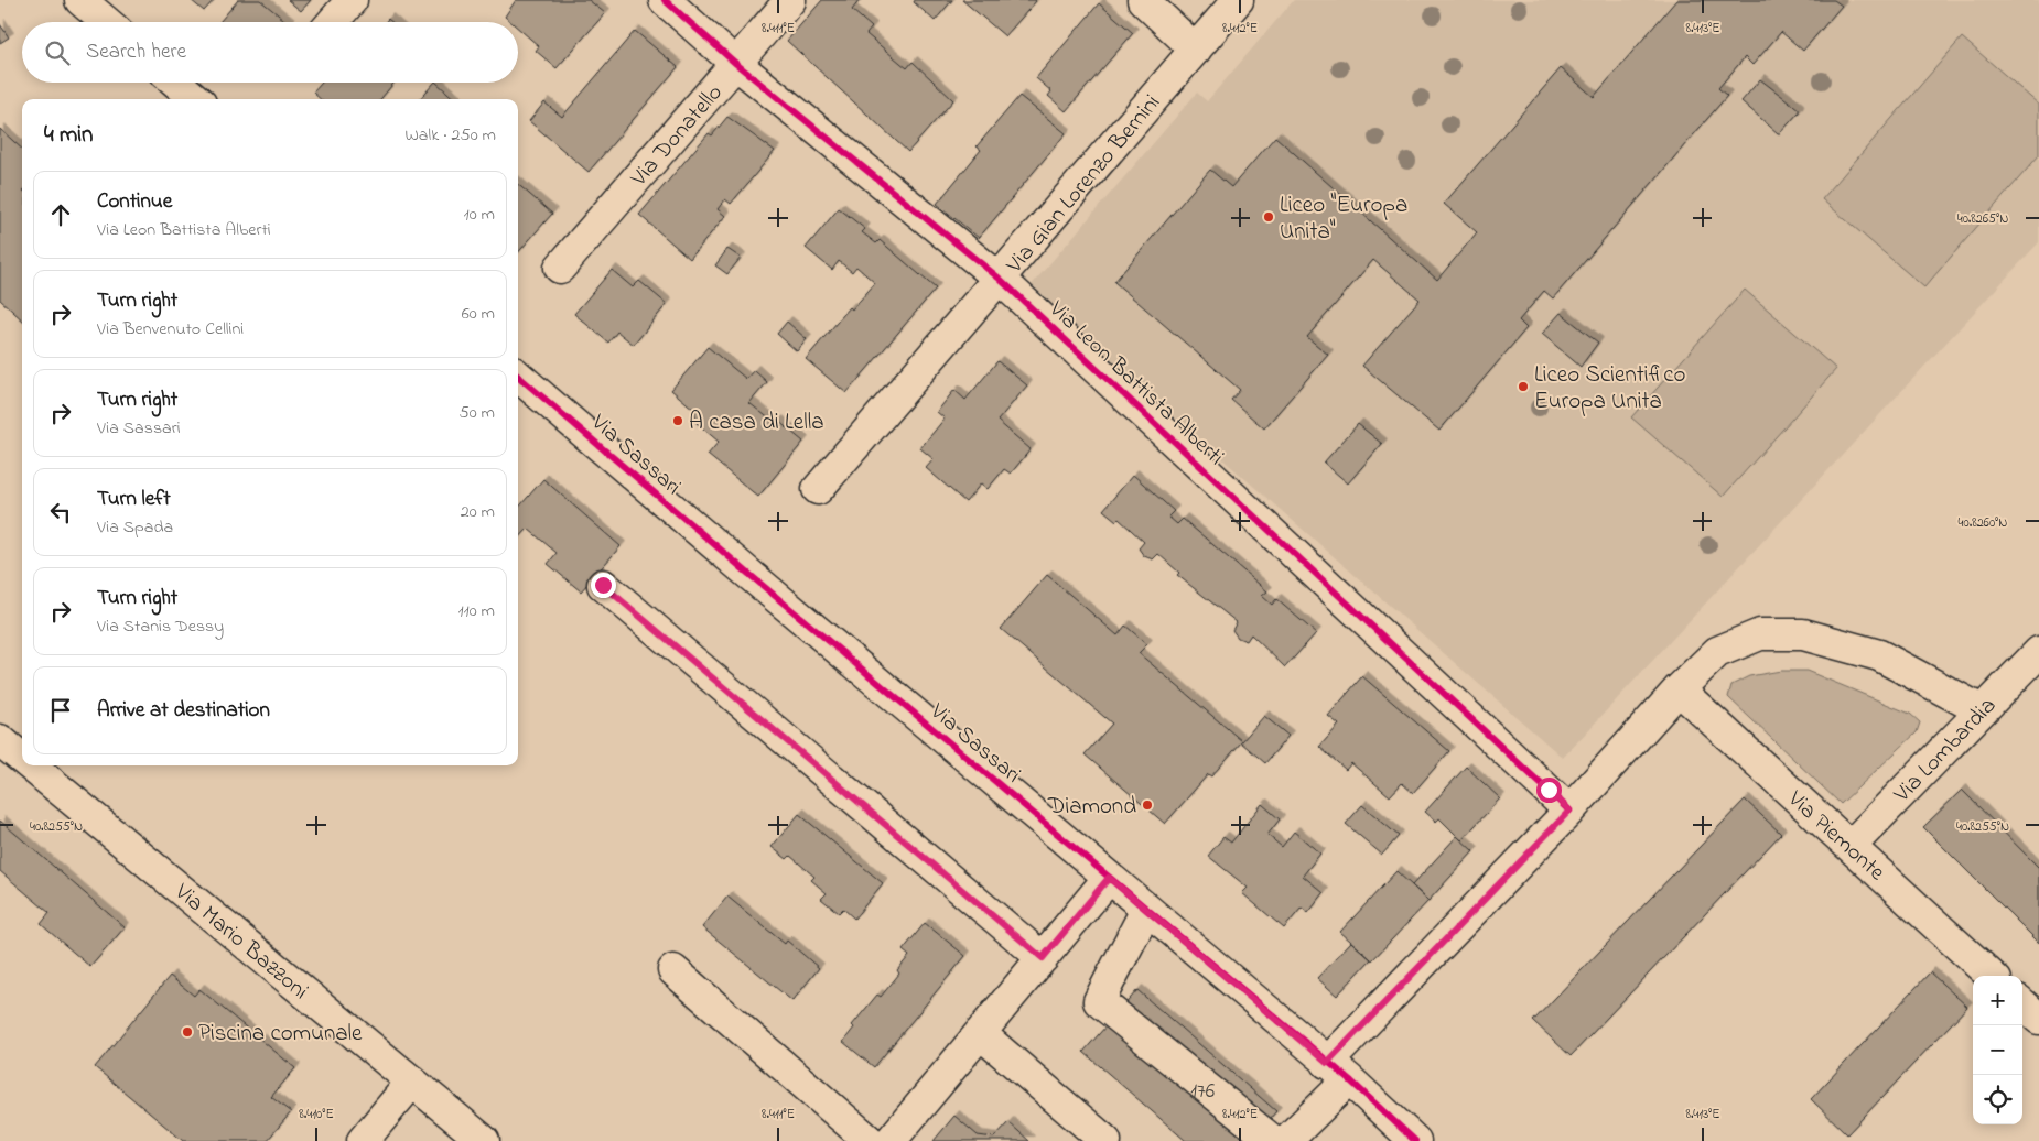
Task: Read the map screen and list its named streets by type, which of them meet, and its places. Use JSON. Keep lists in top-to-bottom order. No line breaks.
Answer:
{"streets":{"street":["Via Donatello","Via Gian Lorenzo Bernini","Via Leon Battista Alberti","Via Sassari","Via Lombardia","Via Piemonte","Via Mario Bazzoni"]},"crossings":[["Via Donatello","Via Leon Battista Alberti"],["Via Gian Lorenzo Bernini","Via Leon Battista Alberti"],["Via Lombardia","Via Piemonte"]],"places":["Liceo \"Europa Unita\"","Liceo Scientifico Europa Unita","A casa di Lella","Diamond","Piscina comunale"],"house_numbers":["176"],"page":{"search":"Search here","heading":["4 min","Walk · 250 m"],"list":[["Continue","Via Leon Battista Alberti","10 m"],["Turn right","Via Benvenuto Cellini","60 m"],["Turn right","Via Sassari","50 m"],["Turn left","Via Spada","20 m"],["Turn right","Via Stanis Dessy","110 m"],"Arrive at destination"],"map_buttons":["+","−"]},"coordinates":["8.411°E","8.412°E","8.413°E","40.8265°N","40.8260°N","40.8255°N","8.410°E"]}
